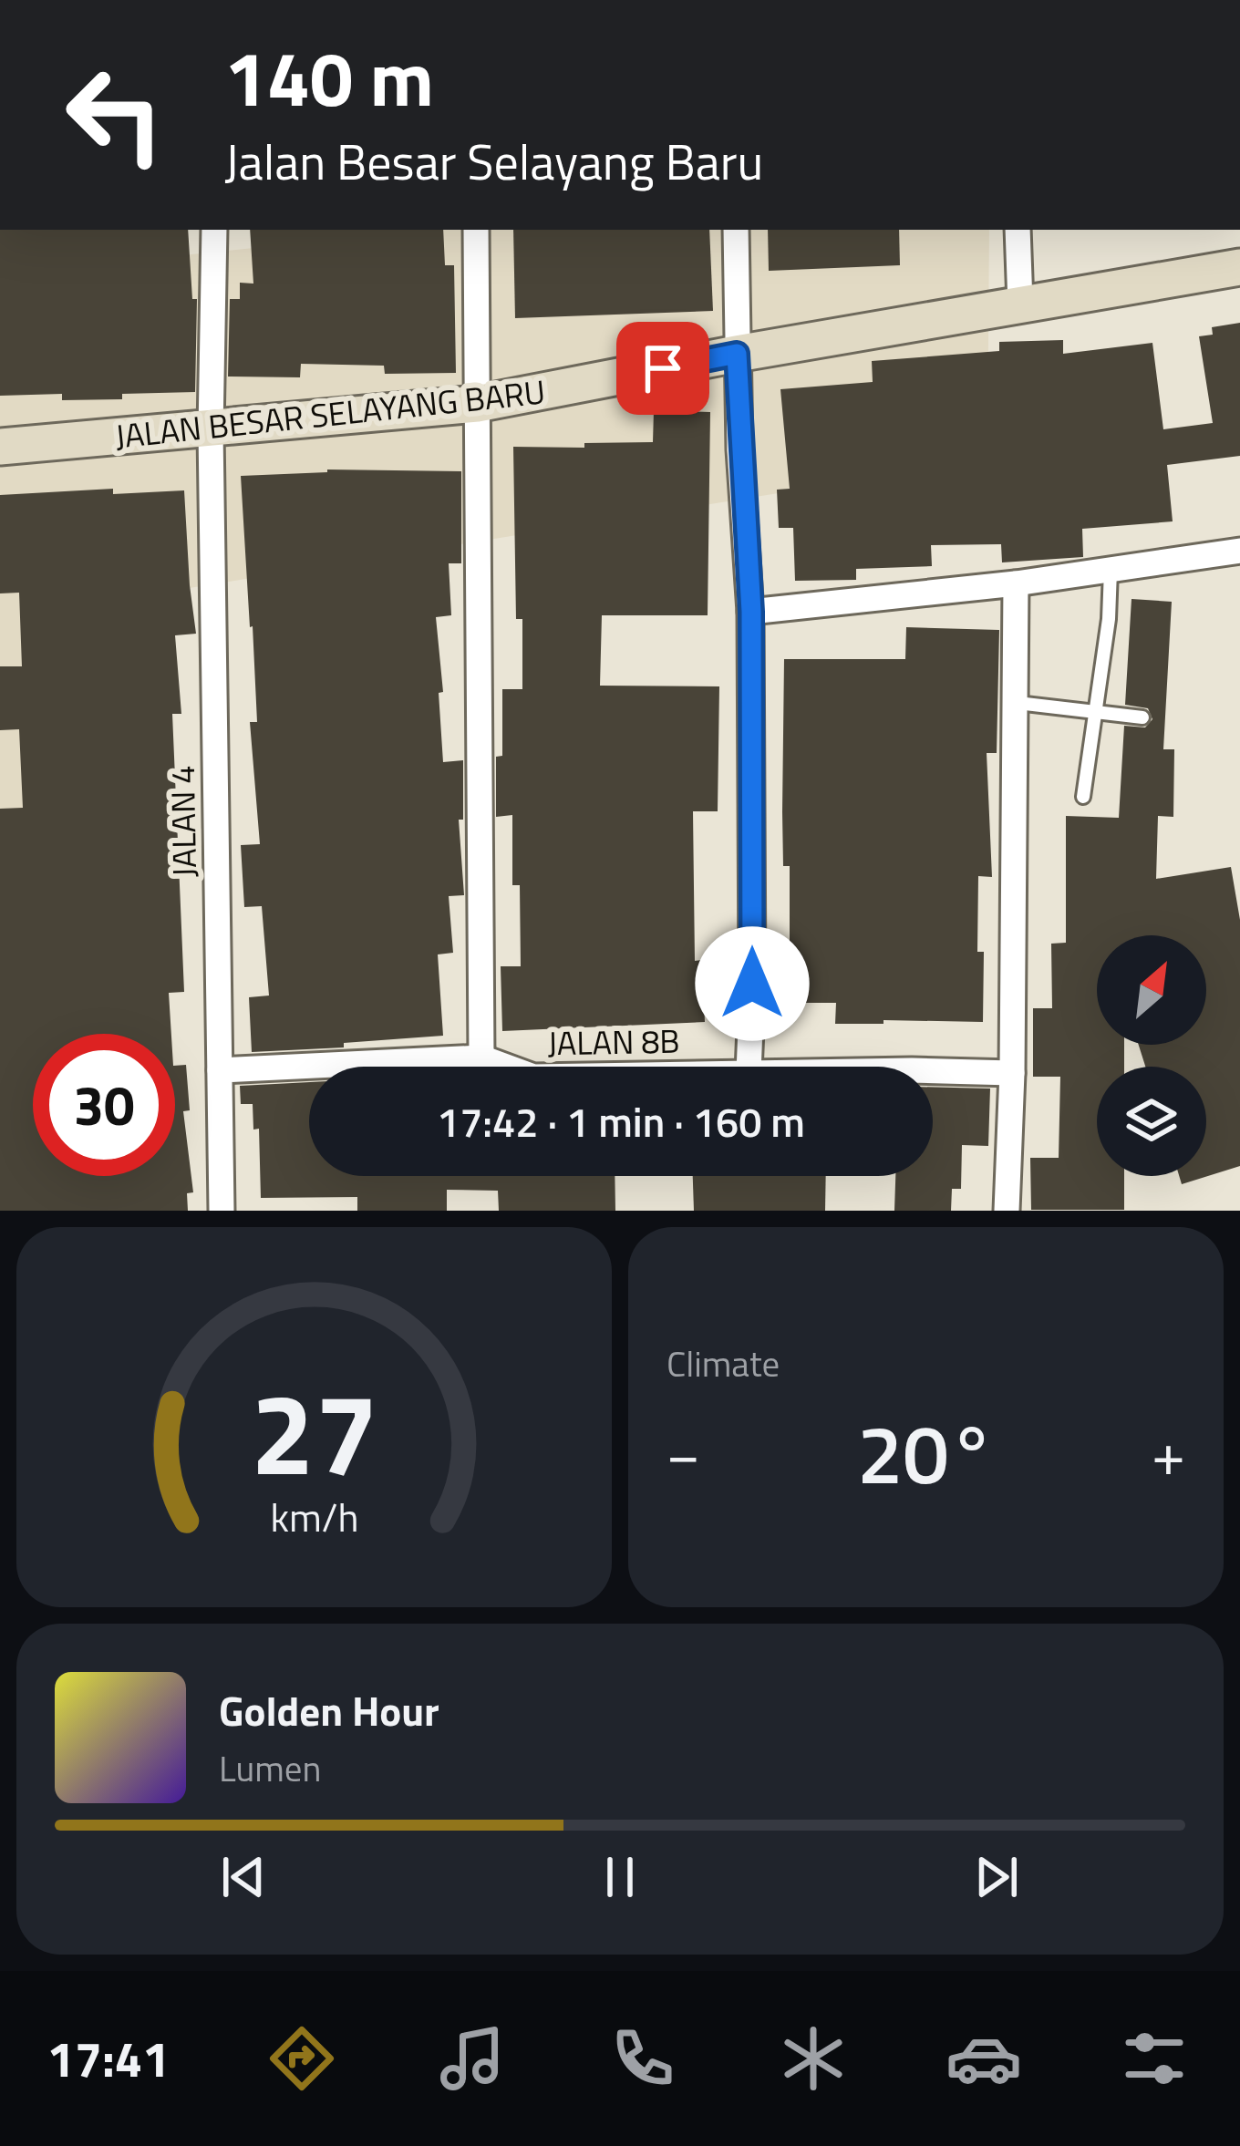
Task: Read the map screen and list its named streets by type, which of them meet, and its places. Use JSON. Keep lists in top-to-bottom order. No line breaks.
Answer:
{"streets":{"street":["JALAN BESAR SELAYANG BARU","JALAN 4","JALAN 8B"]},"crossings":[["JALAN BESAR SELAYANG BARU","JALAN 4"],["JALAN 4","JALAN 8B"]],"north":"top right","page":{"turn":["140 m","Jalan Besar Selayang Baru"],"limit":"30","trip":"17:42 · 1 min · 160 m","tile":"Climate","heat":["−","20°","+"],"song":["Golden Hour","Lumen"],"tabs":"17:41","gauge":["27","km/h"]}}
